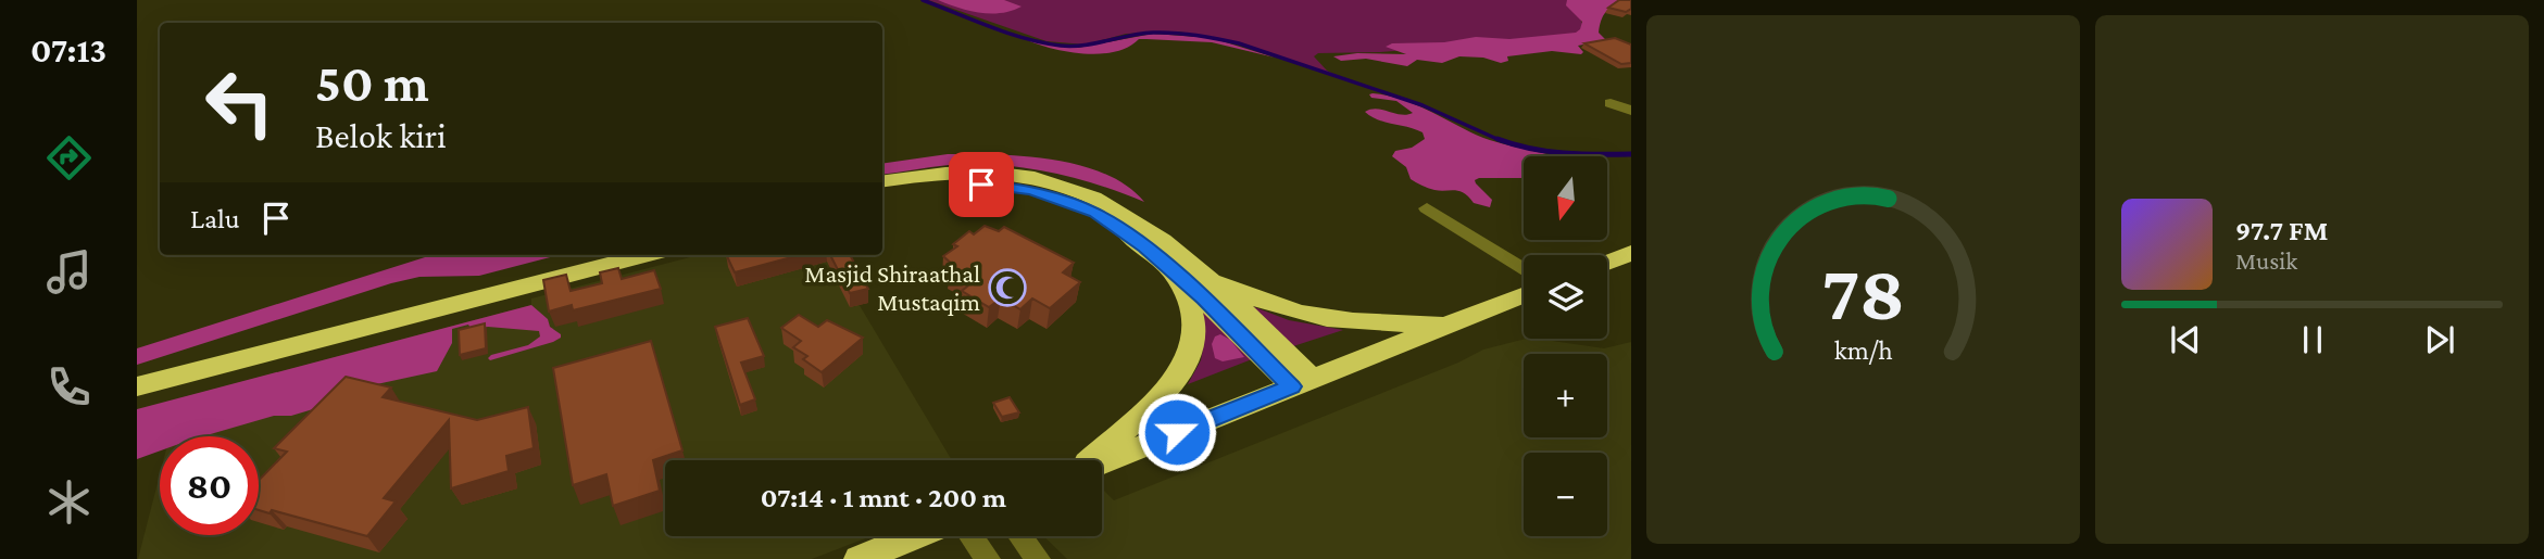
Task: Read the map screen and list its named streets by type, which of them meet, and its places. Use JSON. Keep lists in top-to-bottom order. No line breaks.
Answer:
{"places":{"mosque":["Masjid Shiraathal Mustaqim"]},"north":"bottom","page":{"tabs":"07:13","turn":["50 m","Belok kiri"],"map_buttons":["+","−"],"then":"Lalu","song":["97.7 FM","Musik"],"limit":"80","trip":"07:14 · 1 mnt · 200 m","gauge":["78","km/h"]}}
